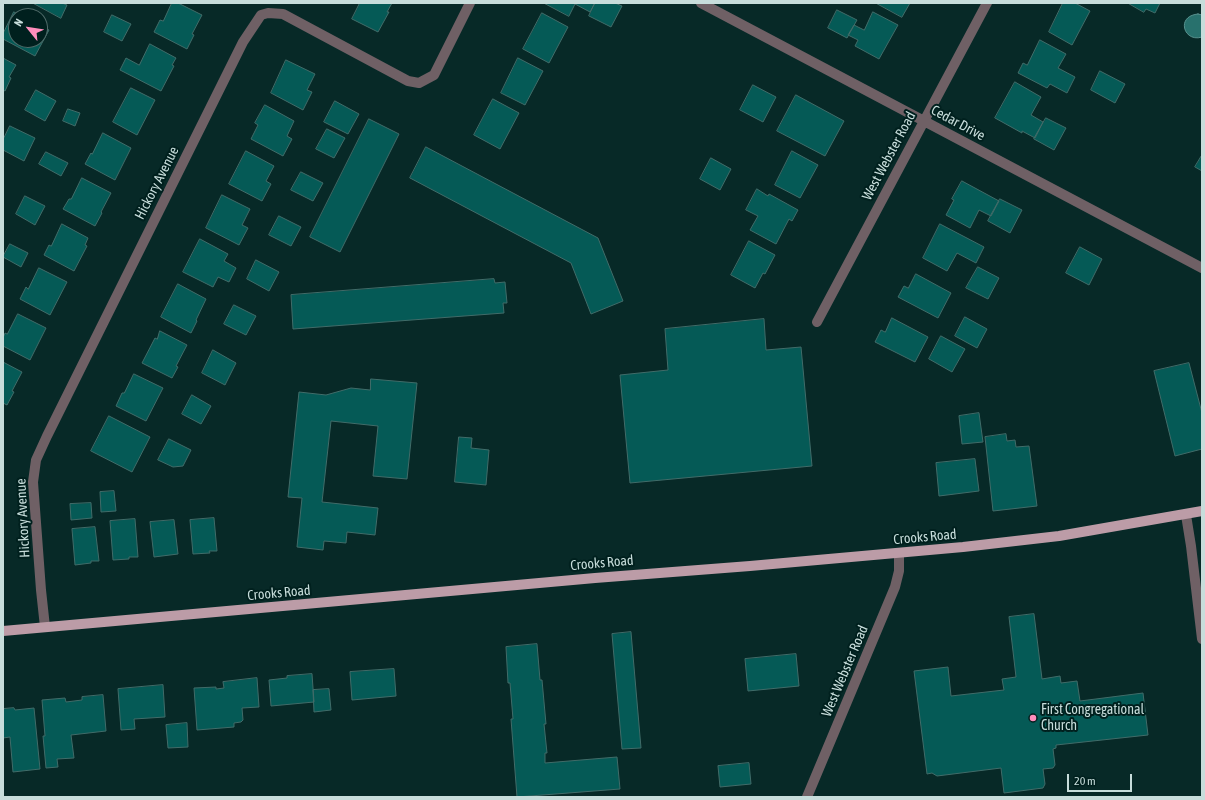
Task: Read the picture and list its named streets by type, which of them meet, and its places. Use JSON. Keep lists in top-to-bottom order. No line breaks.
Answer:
{"streets":{"main road":["Crooks Road"],"street":["Cedar Drive","West Webster Road","Hickory Avenue"]},"crossings":[["Cedar Drive","West Webster Road"],["West Webster Road","Crooks Road"],["Hickory Avenue","Crooks Road"]],"places":["First Congregational Church"],"scale_bar":"20 m","north":"top left"}
